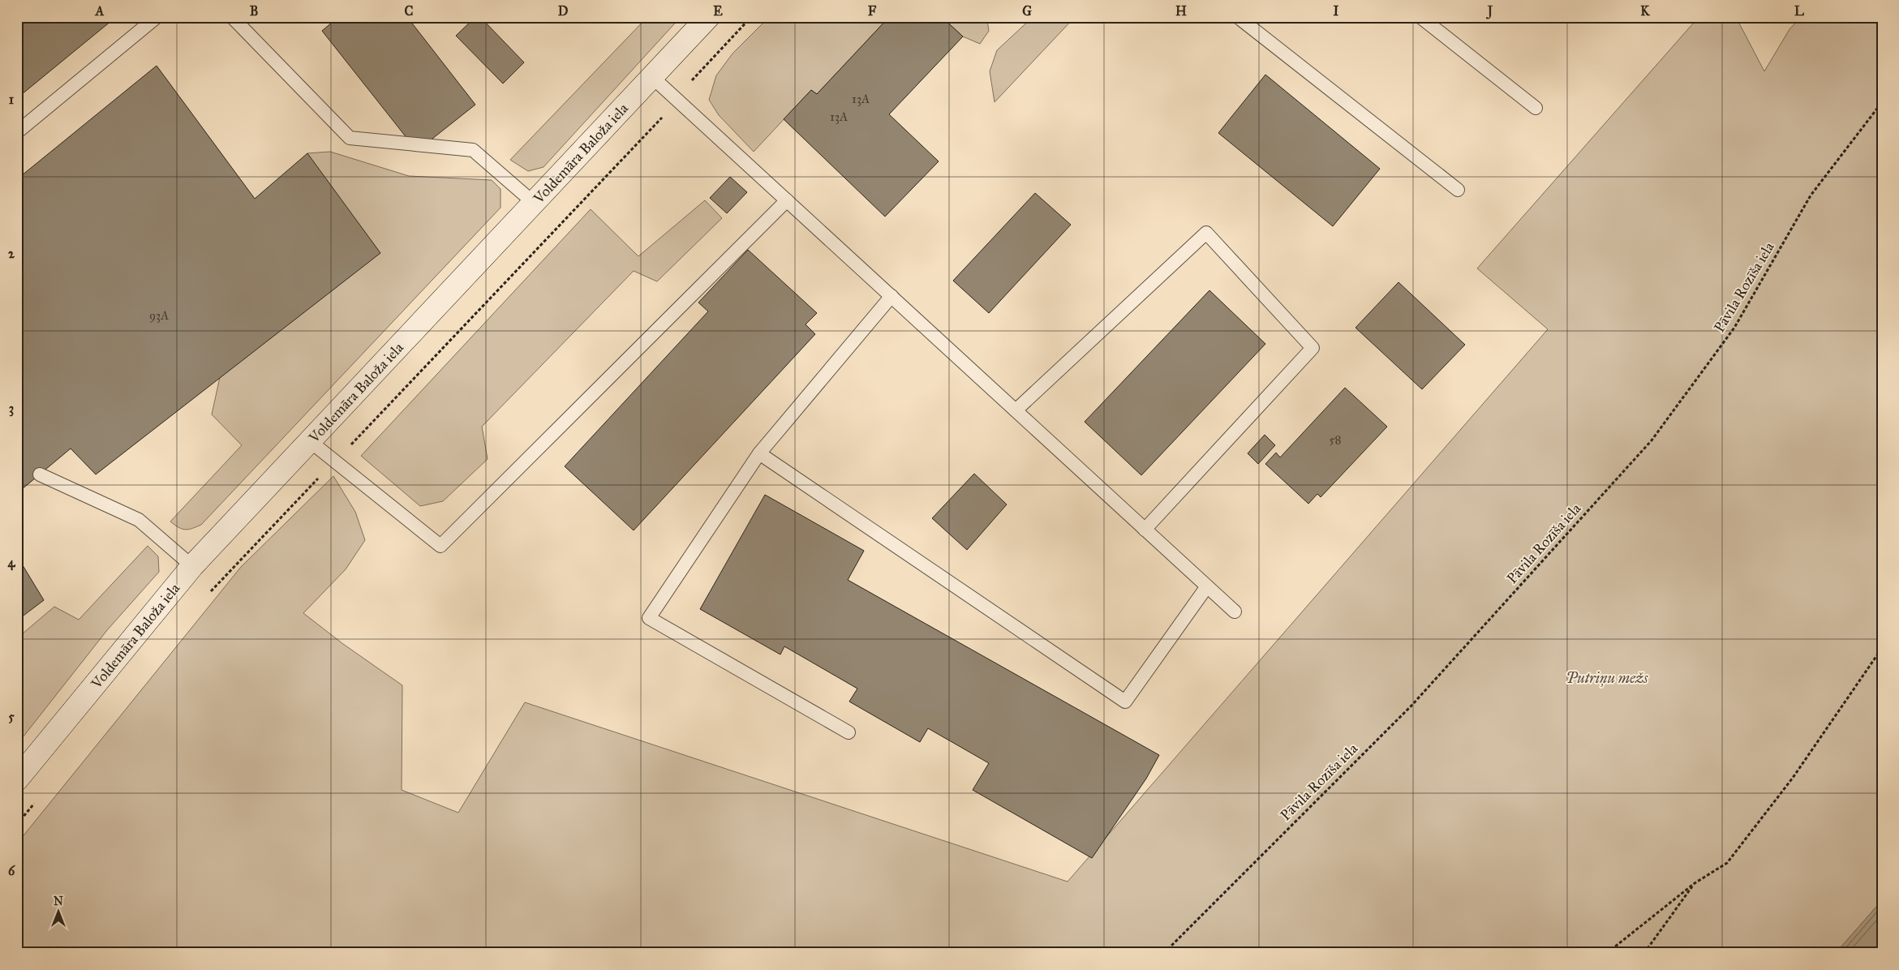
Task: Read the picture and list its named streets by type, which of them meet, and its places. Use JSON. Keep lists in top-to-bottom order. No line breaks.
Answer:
{"streets":{"main road":["Voldemāra Baloža iela"],"path":["Pāvila Rozīša iela"]},"parks":["Putriņu mežs"],"house_numbers":["13A","13A","93A","58"],"north":"top","grid":{"columns":["A","B","C","D","E","F","G","H","I","J","K","L"],"rows":["1","2","3","4","5","6"]}}
